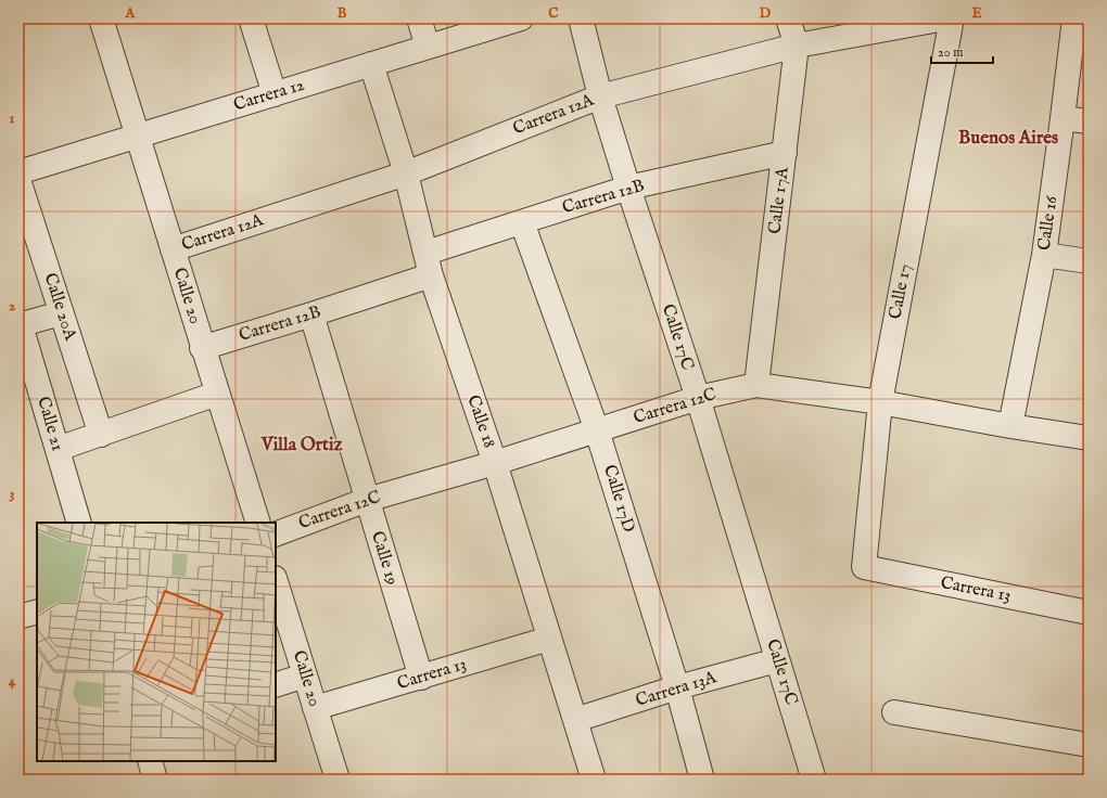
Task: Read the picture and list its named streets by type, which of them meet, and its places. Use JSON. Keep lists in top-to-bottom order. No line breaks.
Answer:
{"streets":{"street":["Carrera 12","Carrera 12A","Carrera 12B","Calle 17A","Calle 16","Calle 17","Calle 20","Calle 20A","Calle 17C","Carrera 12C","Calle 18","Calle 21","Calle 17D","Calle 19","Carrera 13","Carrera 13A"]},"crossings":[["Carrera 12","Calle 20"],["Carrera 12","Calle 18"],["Carrera 12A","Calle 17A"],["Carrera 12A","Calle 20"],["Carrera 12A","Calle 17C"],["Carrera 12A","Calle 18"],["Carrera 12B","Calle 17A"],["Carrera 12B","Calle 20"],["Carrera 12B","Calle 17C"],["Carrera 12B","Calle 18"],["Carrera 12B","Calle 17D"],["Carrera 12B","Calle 19"],["Calle 17A","Carrera 12C"],["Calle 16","Carrera 12C"],["Calle 17","Carrera 12C"],["Calle 17","Carrera 13"],["Calle 20","Carrera 13"],["Calle 17C","Carrera 12C"],["Calle 17C","Carrera 13A"],["Carrera 12C","Calle 18"],["Carrera 12C","Calle 17D"],["Carrera 12C","Calle 19"],["Calle 18","Carrera 13"],["Calle 18","Carrera 13A"],["Calle 17D","Carrera 13A"],["Calle 19","Carrera 13"]],"districts":["Buenos Aires","Villa Ortiz"],"scale_bar":"20 m","grid":{"columns":["A","B","C","D","E"],"rows":["1","2","3","4"]}}
